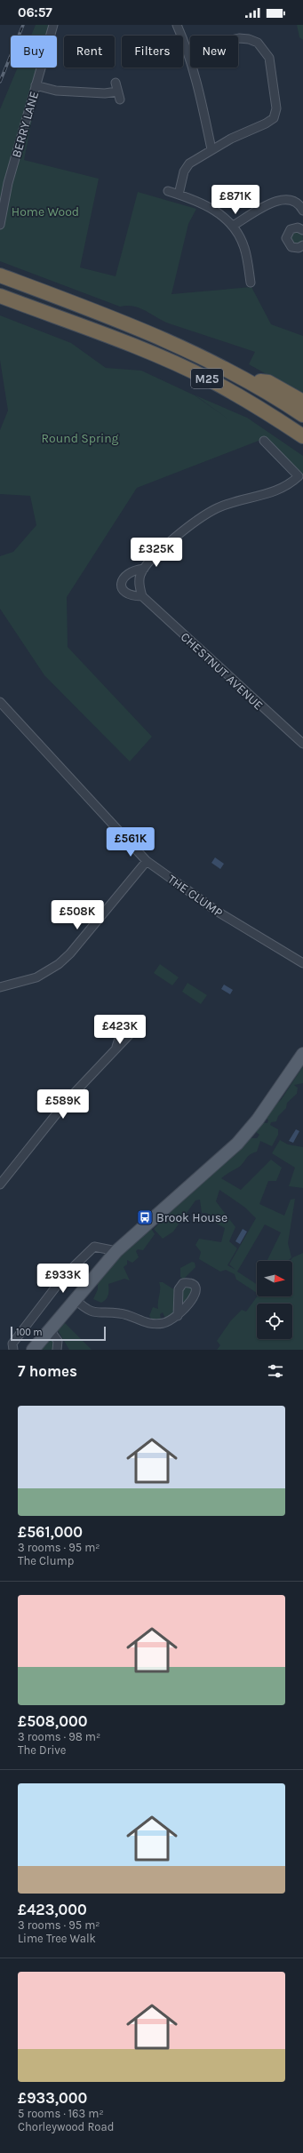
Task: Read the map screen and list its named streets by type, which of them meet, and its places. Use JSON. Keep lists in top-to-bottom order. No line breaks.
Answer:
{"streets":{"highway":["M25"],"street":["BERRY LANE","CHESTNUT AVENUE","THE CLUMP"]},"parks":["Home Wood","Round Spring"],"places":{"bus stop":["Brook House"]},"scale_bar":"100 m","north":"right","page":{"status":"06:57","chip":["Buy","Rent","Filters","New"],"price":["£871K","£325K","£561K","£508K","£423K","£589K","£933K"],"scale":"100 m","heading":"7 homes","list":[{"name":"£561,000","note":"3 rooms · 95 m² · The Clump"},{"name":"£508,000","note":"3 rooms · 98 m² · The Drive"},{"name":"£423,000","note":"3 rooms · 95 m² · Lime Tree Walk"},{"name":"£933,000","note":"5 rooms · 163 m² · Chorleywood Road"}]}}
